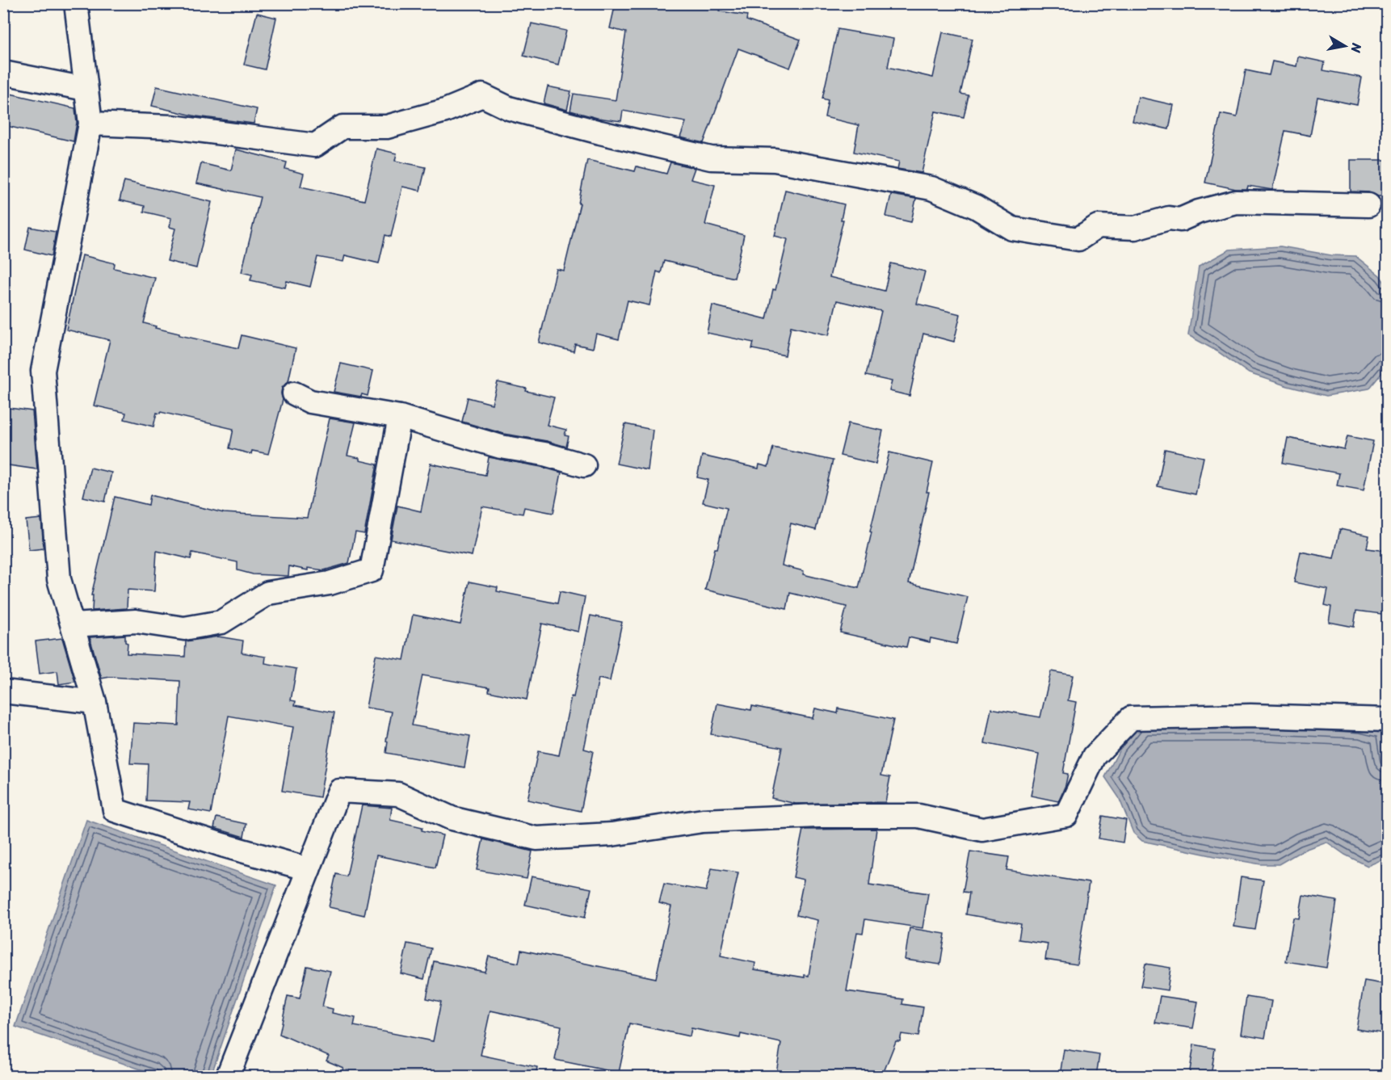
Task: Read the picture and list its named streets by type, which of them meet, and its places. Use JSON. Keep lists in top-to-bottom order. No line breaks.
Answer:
{"north":"right"}
